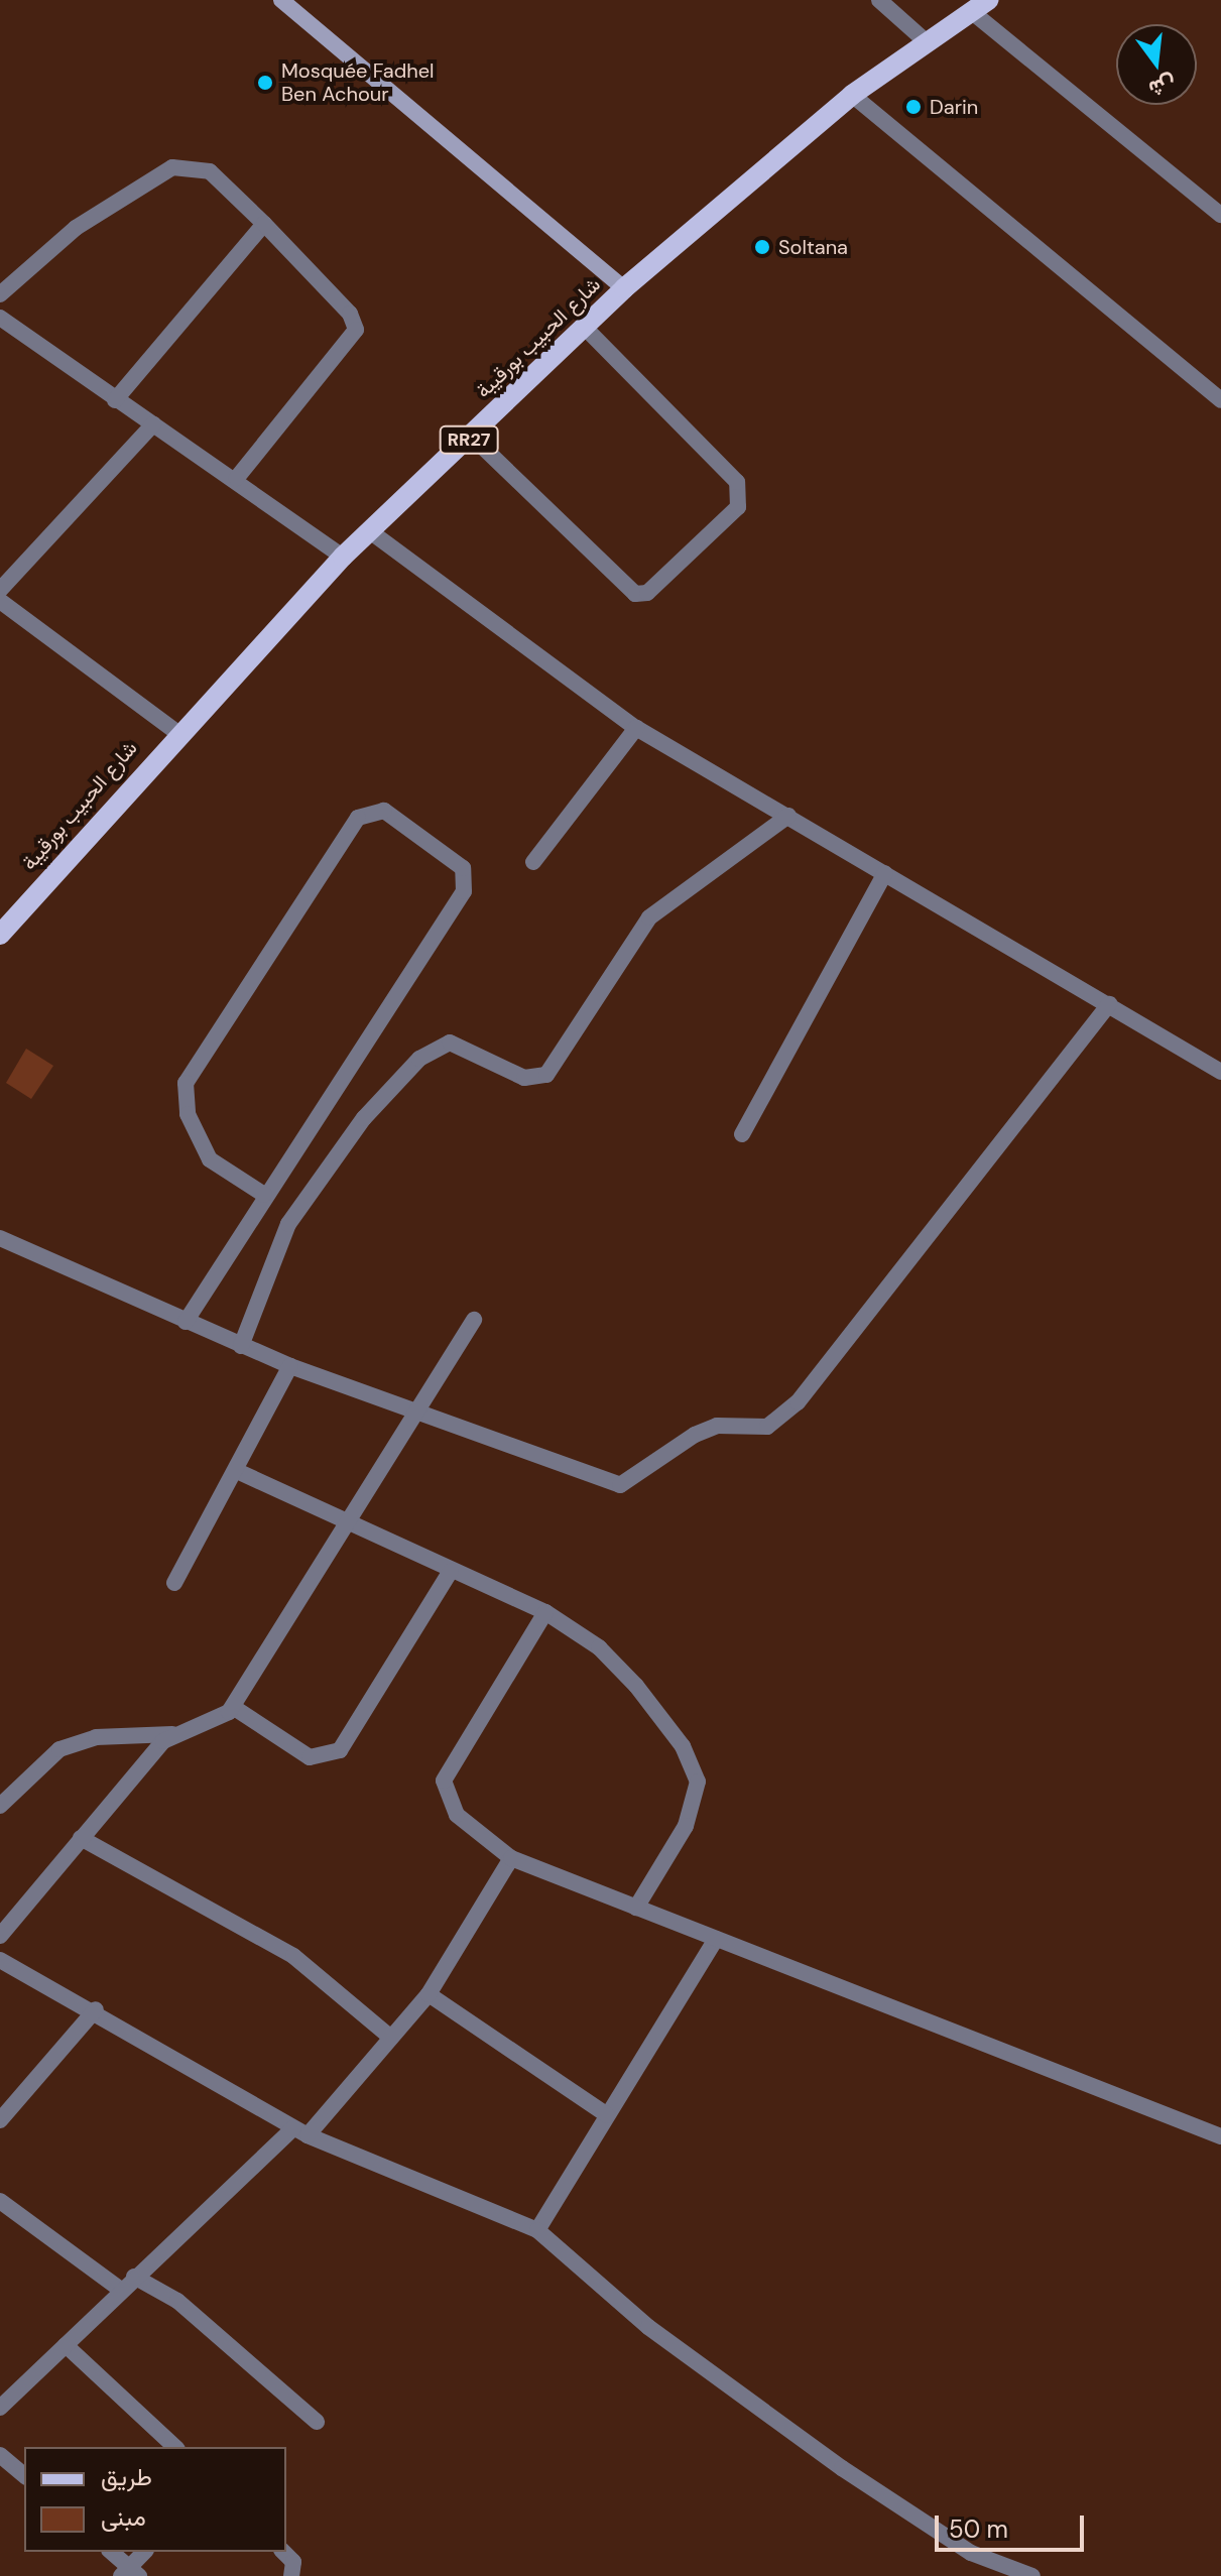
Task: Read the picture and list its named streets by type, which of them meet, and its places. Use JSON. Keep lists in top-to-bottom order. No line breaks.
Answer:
{"streets":{"main road":["شارع الحبيب بورقيبة","RR27"]},"places":["Mosquée Fadhel Ben Achour","Darin","Soltana"],"legend":["طريق","مبنى"],"scale_bar":"50 m","north":"bottom"}
